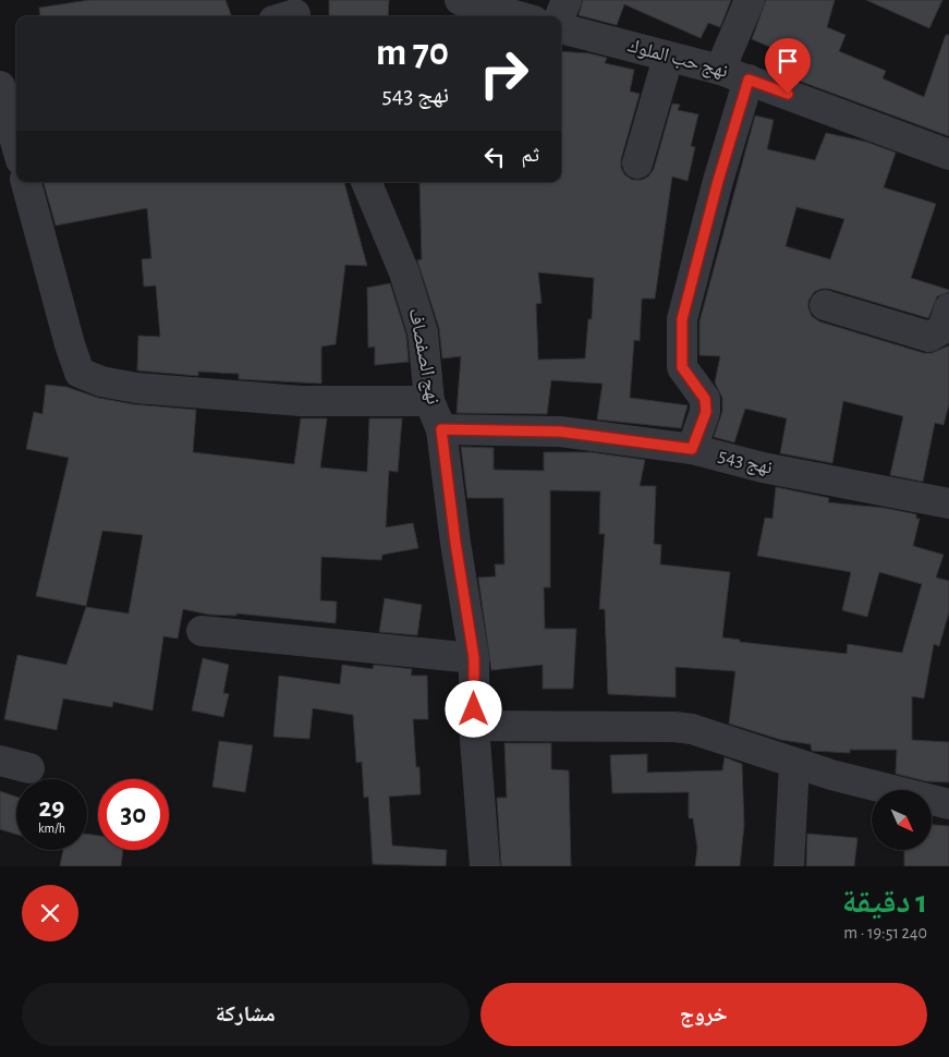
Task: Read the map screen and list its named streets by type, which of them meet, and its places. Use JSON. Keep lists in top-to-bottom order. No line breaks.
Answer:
{"streets":{"street":["نهج حب الملوك","نهج الصفصاف","نهج 543"]},"crossings":[["نهج الصفصاف","نهج 543"]],"north":"bottom right","page":{"turn":["70 m","نهج 543"],"then":"ثم","speed":"29 km/h","limit":"30","heading":["1 دقيقة","240 m · 19:51"],"buttons":["خروج","مشاركة"]}}
